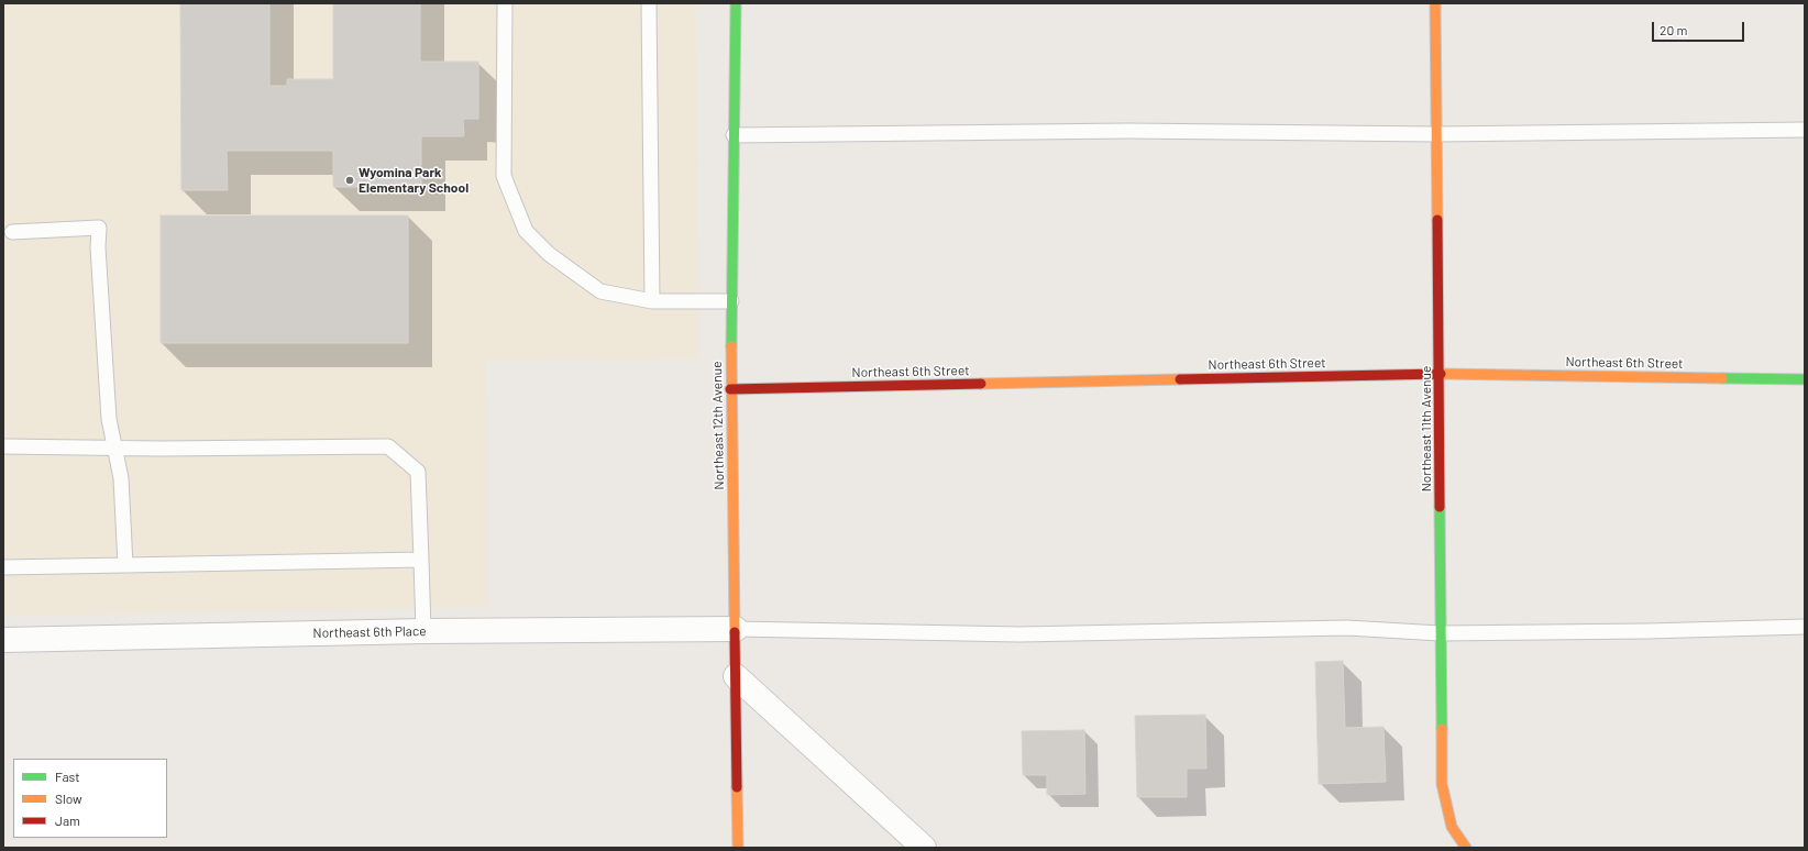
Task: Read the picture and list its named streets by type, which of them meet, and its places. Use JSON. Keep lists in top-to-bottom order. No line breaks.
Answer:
{"streets":{"street":["Northeast 6th Street","Northeast 12th Avenue","Northeast 11th Avenue","Northeast 6th Place"]},"crossings":[["Northeast 6th Street","Northeast 12th Avenue"],["Northeast 6th Street","Northeast 11th Avenue"],["Northeast 12th Avenue","Northeast 6th Place"]],"places":["Wyomina Park Elementary School"],"legend":["Fast","Slow","Jam"],"scale_bar":"20 m"}
